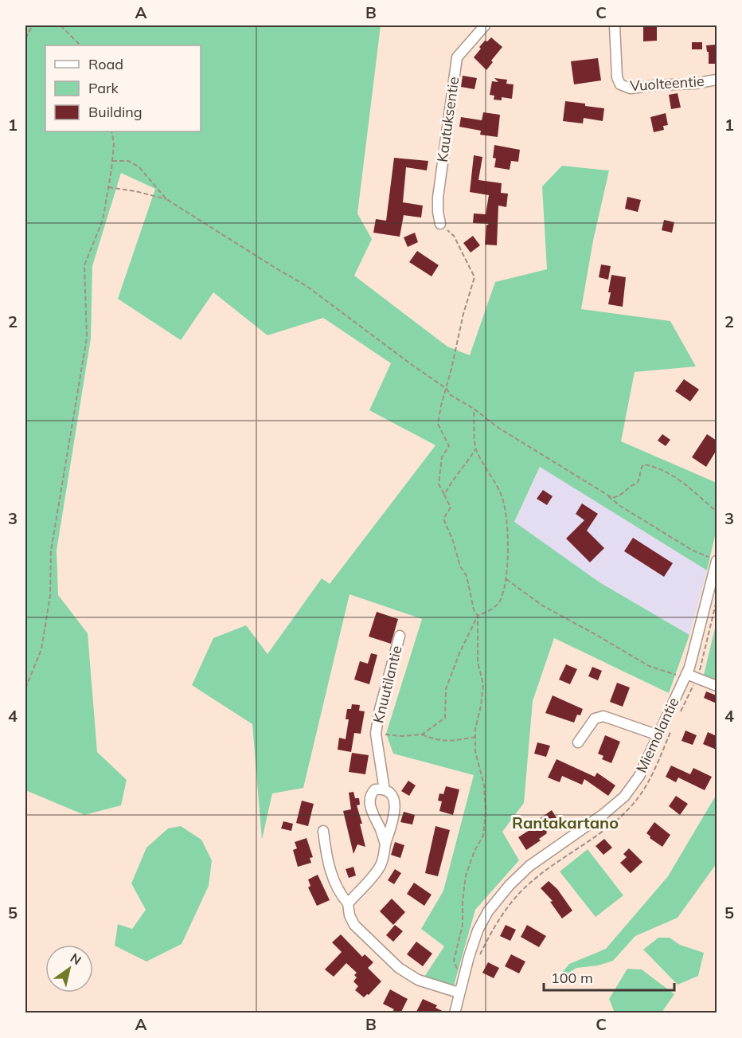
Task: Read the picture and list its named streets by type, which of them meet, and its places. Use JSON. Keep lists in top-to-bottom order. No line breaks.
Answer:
{"streets":{"street":["Vuolteentie","Kautuksentie","Knuutilantie","Miemolantie"]},"districts":["Rantakartano"],"legend":["Road","Park","Building"],"scale_bar":"100 m","north":"top right","grid":{"columns":["A","B","C"],"rows":["1","2","3","4","5"]}}
